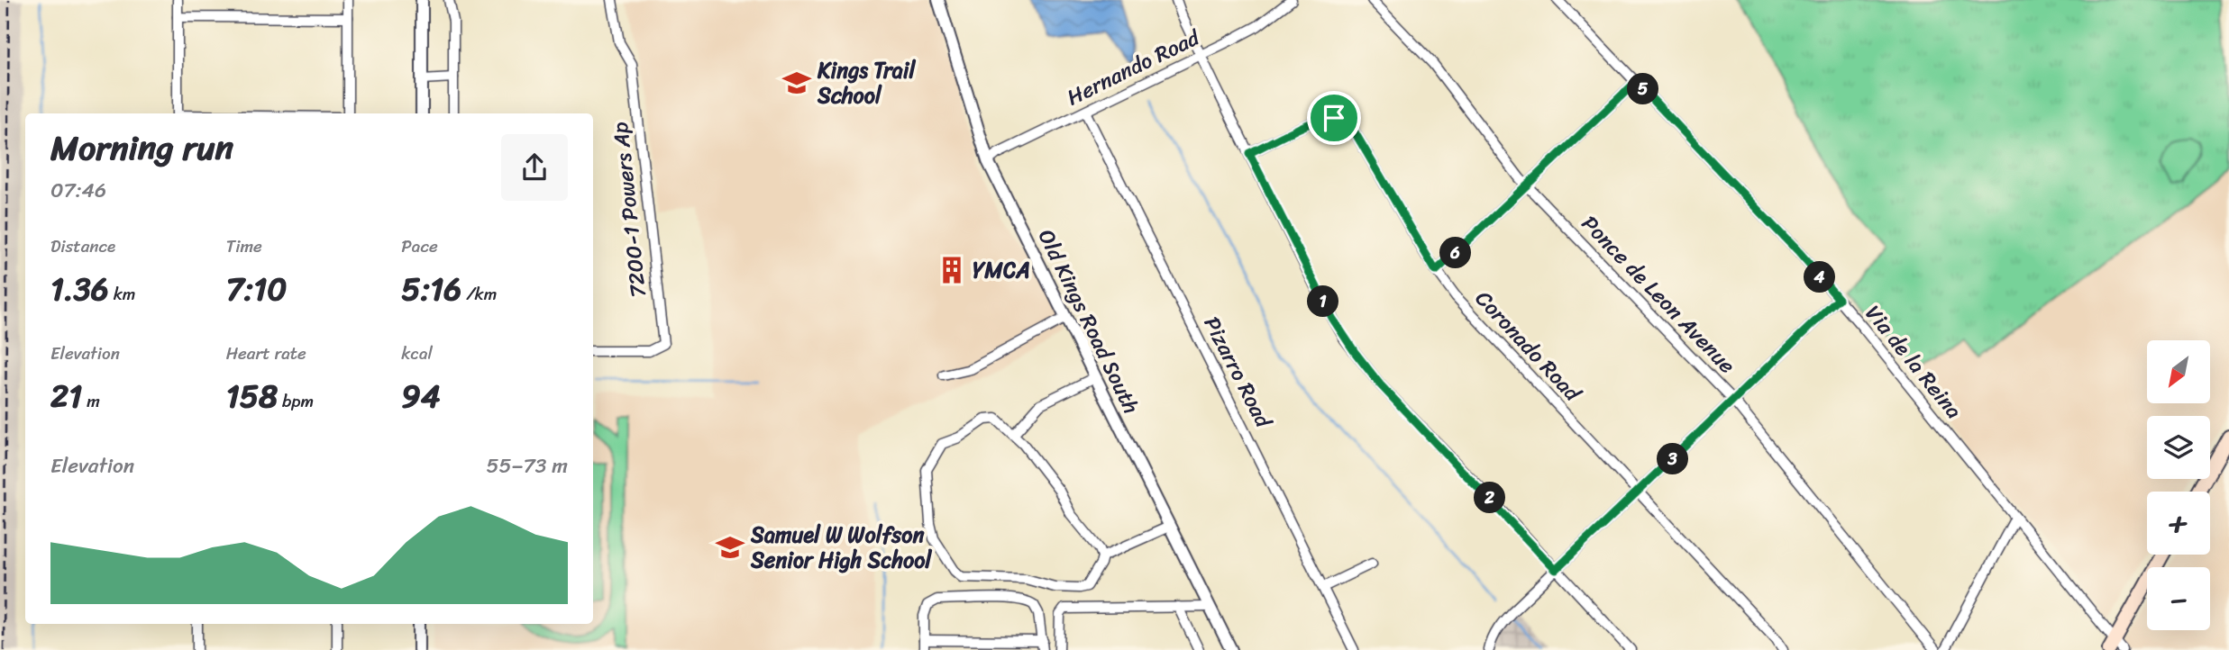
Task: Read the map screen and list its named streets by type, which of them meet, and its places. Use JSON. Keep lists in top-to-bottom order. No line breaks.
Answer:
{"streets":{"street":["Hernando Road","7200-1 Powers Ap","Ponce de Leon Avenue","Old Kings Road South","Coronado Road","Via de la Reina","Pizarro Road"]},"crossings":[["Hernando Road","Old Kings Road South"],["Hernando Road","Pizarro Road"]],"places":{"school or university":["Kings Trail School","Samuel W Wolfson Senior High School"],"building":["YMCA"]},"north":"bottom left","page":{"pins":["5","6","4","1","3","2"],"heading":["Morning run","07:46"],"stats":[["Distance","1.36 km"],["Time","7:10"],["Pace","5:16 /km"],["Elevation","21 m"],["Heart rate","158 bpm"],["kcal","94"]],"map_buttons":["+","−"],"chart":["Elevation","55–73 m"]}}
